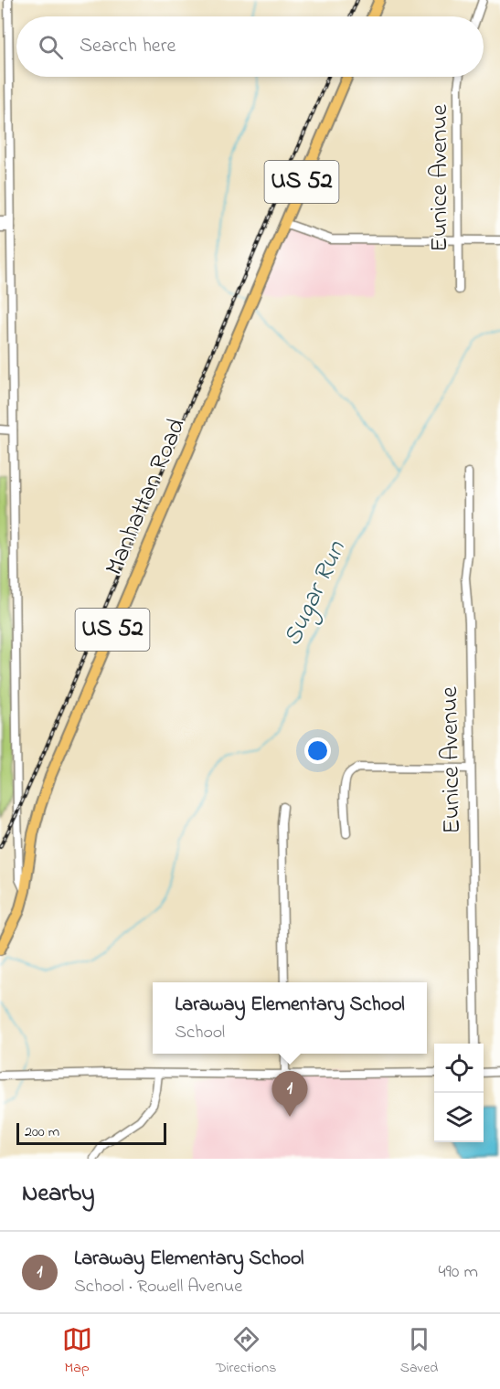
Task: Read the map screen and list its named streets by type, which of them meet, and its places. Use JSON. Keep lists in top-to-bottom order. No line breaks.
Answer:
{"streets":{"main road":["US 52","Manhattan Road"],"street":["Eunice Avenue"]},"water":["Sugar Run"],"scale_bar":"200 m","page":{"search":"Search here","popup":["Laraway Elementary School","School"],"pins":"1","scale":"200 m","heading":"Nearby","list":[{"mark":"1","name":"Laraway Elementary School","note":"School · Rowell Avenue","value":"490 m"}],"nav":["Map","Directions","Saved"]}}
